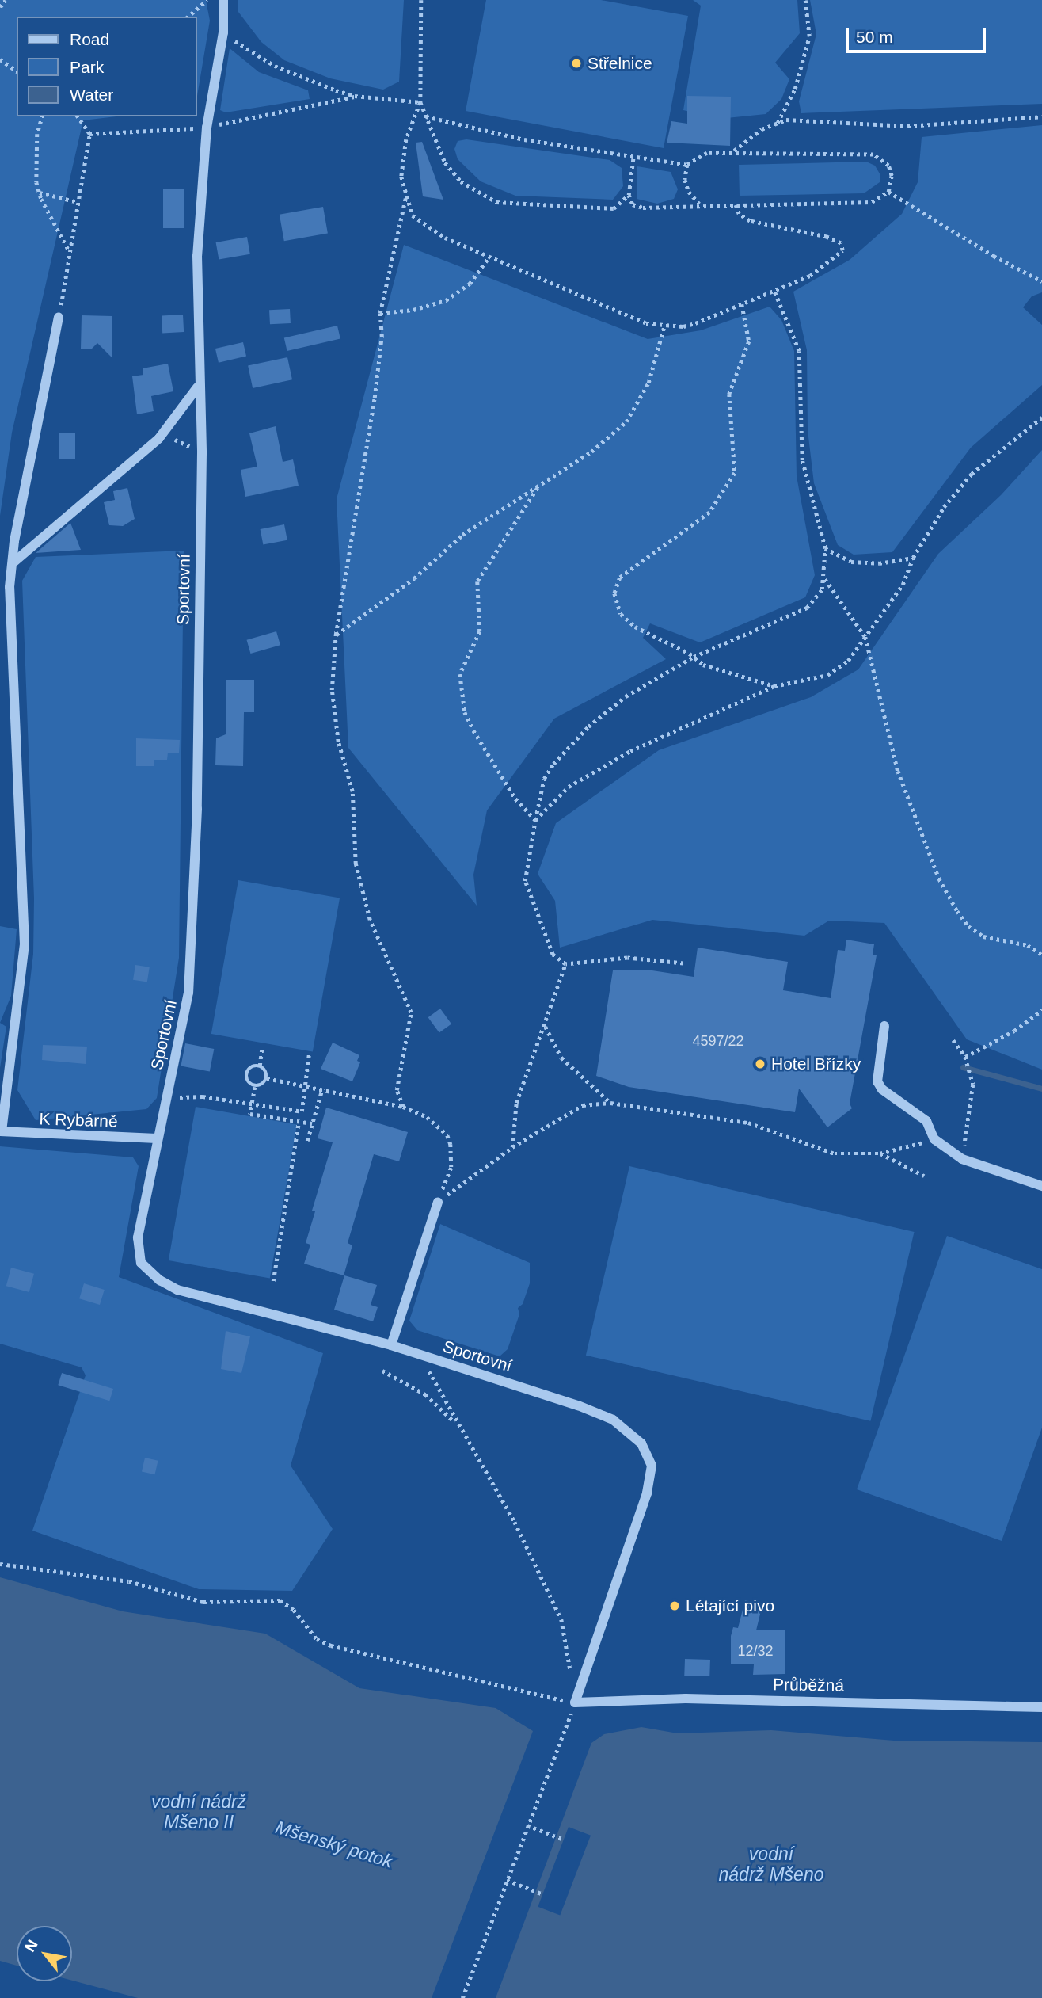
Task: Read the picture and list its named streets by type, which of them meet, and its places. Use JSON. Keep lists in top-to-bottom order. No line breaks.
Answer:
{"streets":{"street":["Sportovní","K Rybárně","Průběžná"]},"crossings":[["Sportovní","K Rybárně"],["Sportovní","Průběžná"]],"water":["vodní nádrž Mšeno II","Mšenský potok","vodní nádrž Mšeno"],"places":["Střelnice","Hotel Břízky","Létající pivo"],"house_numbers":["4597/22","12/32"],"legend":["Road","Park","Water"],"scale_bar":"50 m","north":"top left"}
